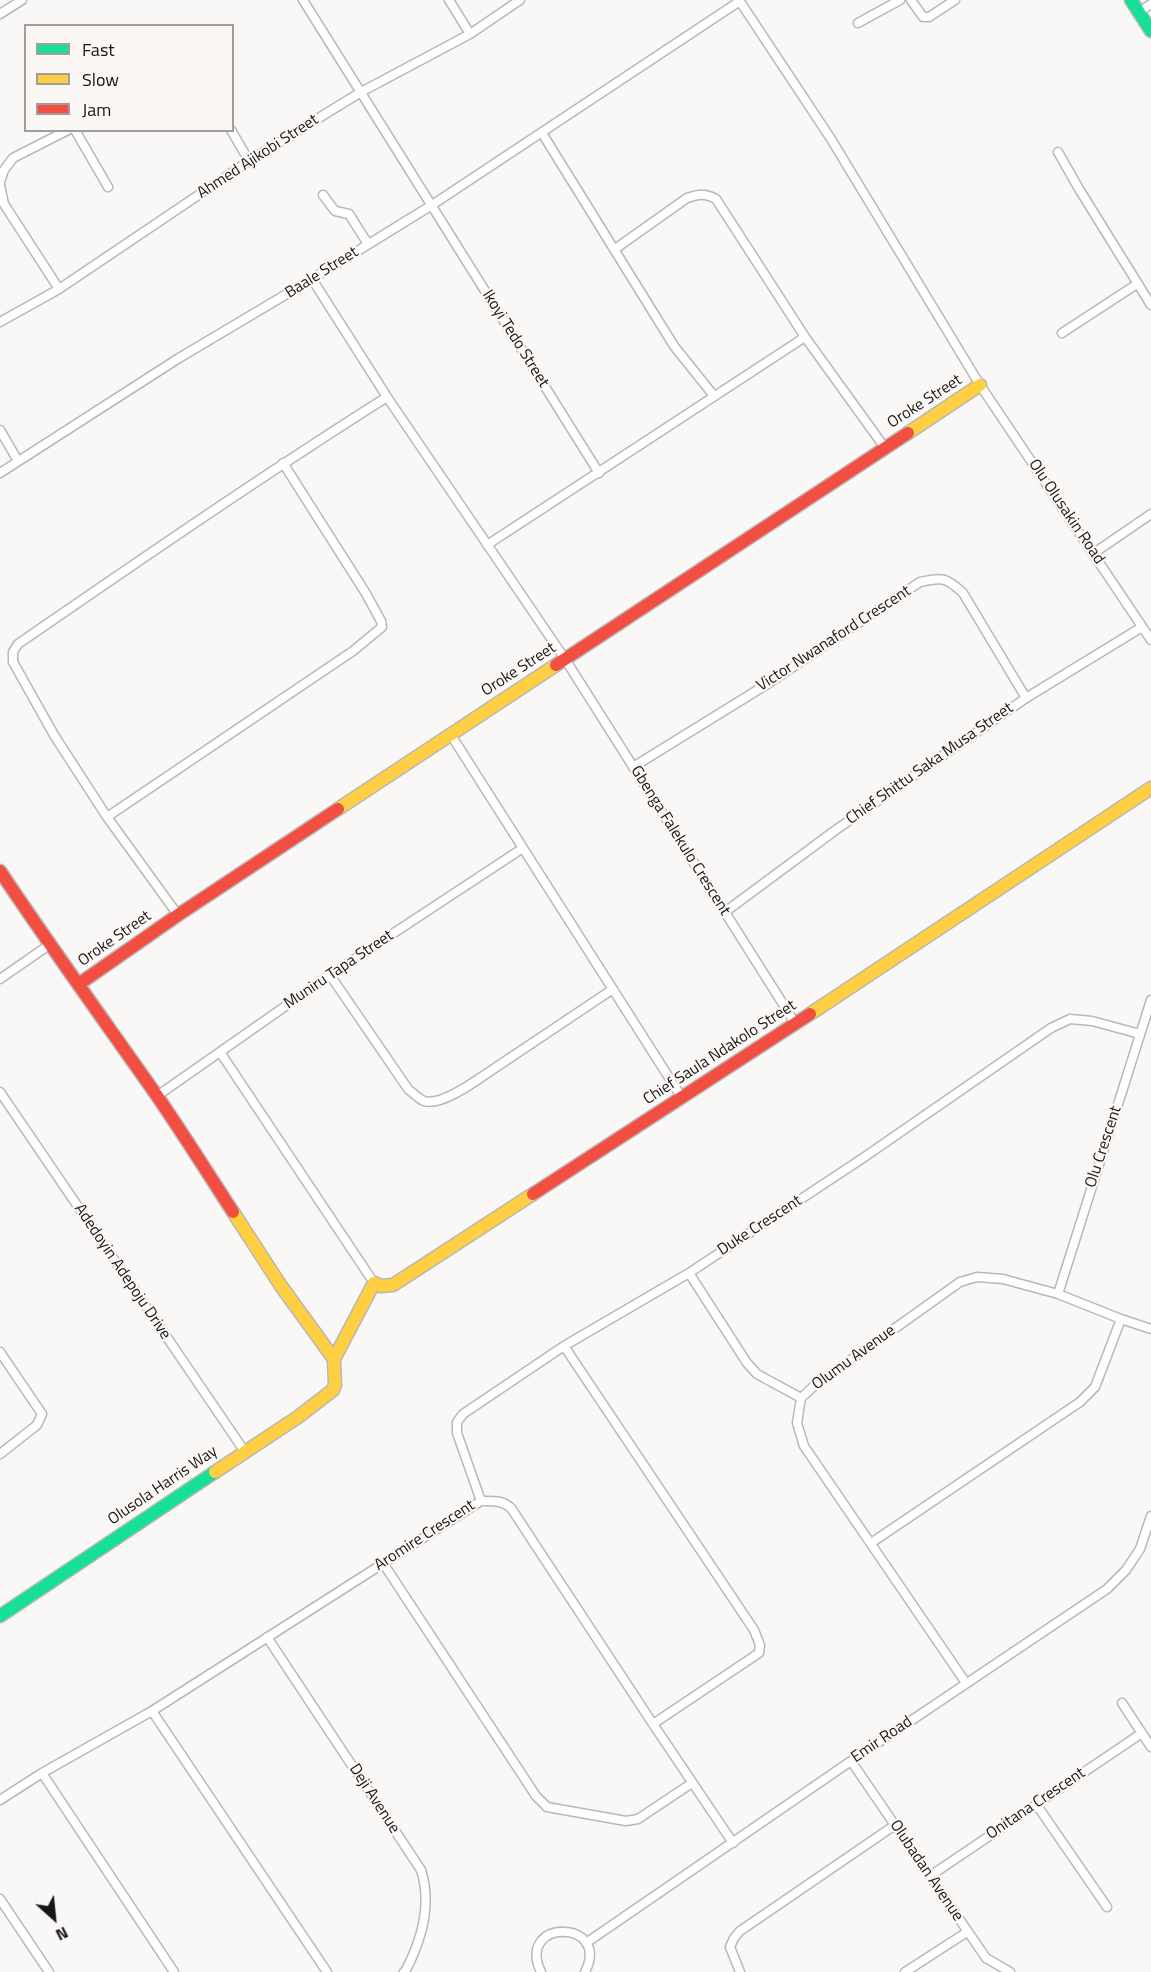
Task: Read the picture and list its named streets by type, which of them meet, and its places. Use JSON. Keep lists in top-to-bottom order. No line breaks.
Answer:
{"streets":{"street":["Ahmed Ajikobi Street","Baale Street","Ikoyi Tedo Street","Oroke Street","Olu Olusakin Road","Victor Nwanaford Crescent","Chief Shittu Saka Musa Street","Gbenga Falekulo Crescent","Muniru Tapa Street","Chief Saula Ndakolo Street","Olu Crescent","Duke Crescent","Adedoyin Adepoju Drive","Olumu Avenue","Olusola Harris Way","Aromire Crescent","Emir Road","Deji Avenue","Onitana Crescent","Olubadan Avenue"]},"crossings":[["Ahmed Ajikobi Street","Ikoyi Tedo Street"],["Baale Street","Ikoyi Tedo Street"],["Baale Street","Olu Olusakin Road"],["Baale Street","Gbenga Falekulo Crescent"],["Oroke Street","Olu Olusakin Road"],["Oroke Street","Gbenga Falekulo Crescent"],["Olu Olusakin Road","Chief Shittu Saka Musa Street"],["Victor Nwanaford Crescent","Chief Shittu Saka Musa Street"],["Victor Nwanaford Crescent","Gbenga Falekulo Crescent"],["Chief Shittu Saka Musa Street","Gbenga Falekulo Crescent"],["Gbenga Falekulo Crescent","Chief Saula Ndakolo Street"],["Olu Crescent","Duke Crescent"],["Olu Crescent","Olumu Avenue"],["Duke Crescent","Aromire Crescent"],["Adedoyin Adepoju Drive","Olusola Harris Way"],["Olumu Avenue","Emir Road"],["Aromire Crescent","Emir Road"],["Aromire Crescent","Deji Avenue"],["Emir Road","Olubadan Avenue"],["Onitana Crescent","Olubadan Avenue"]],"legend":["Fast","Slow","Jam"],"north":"bottom right"}
